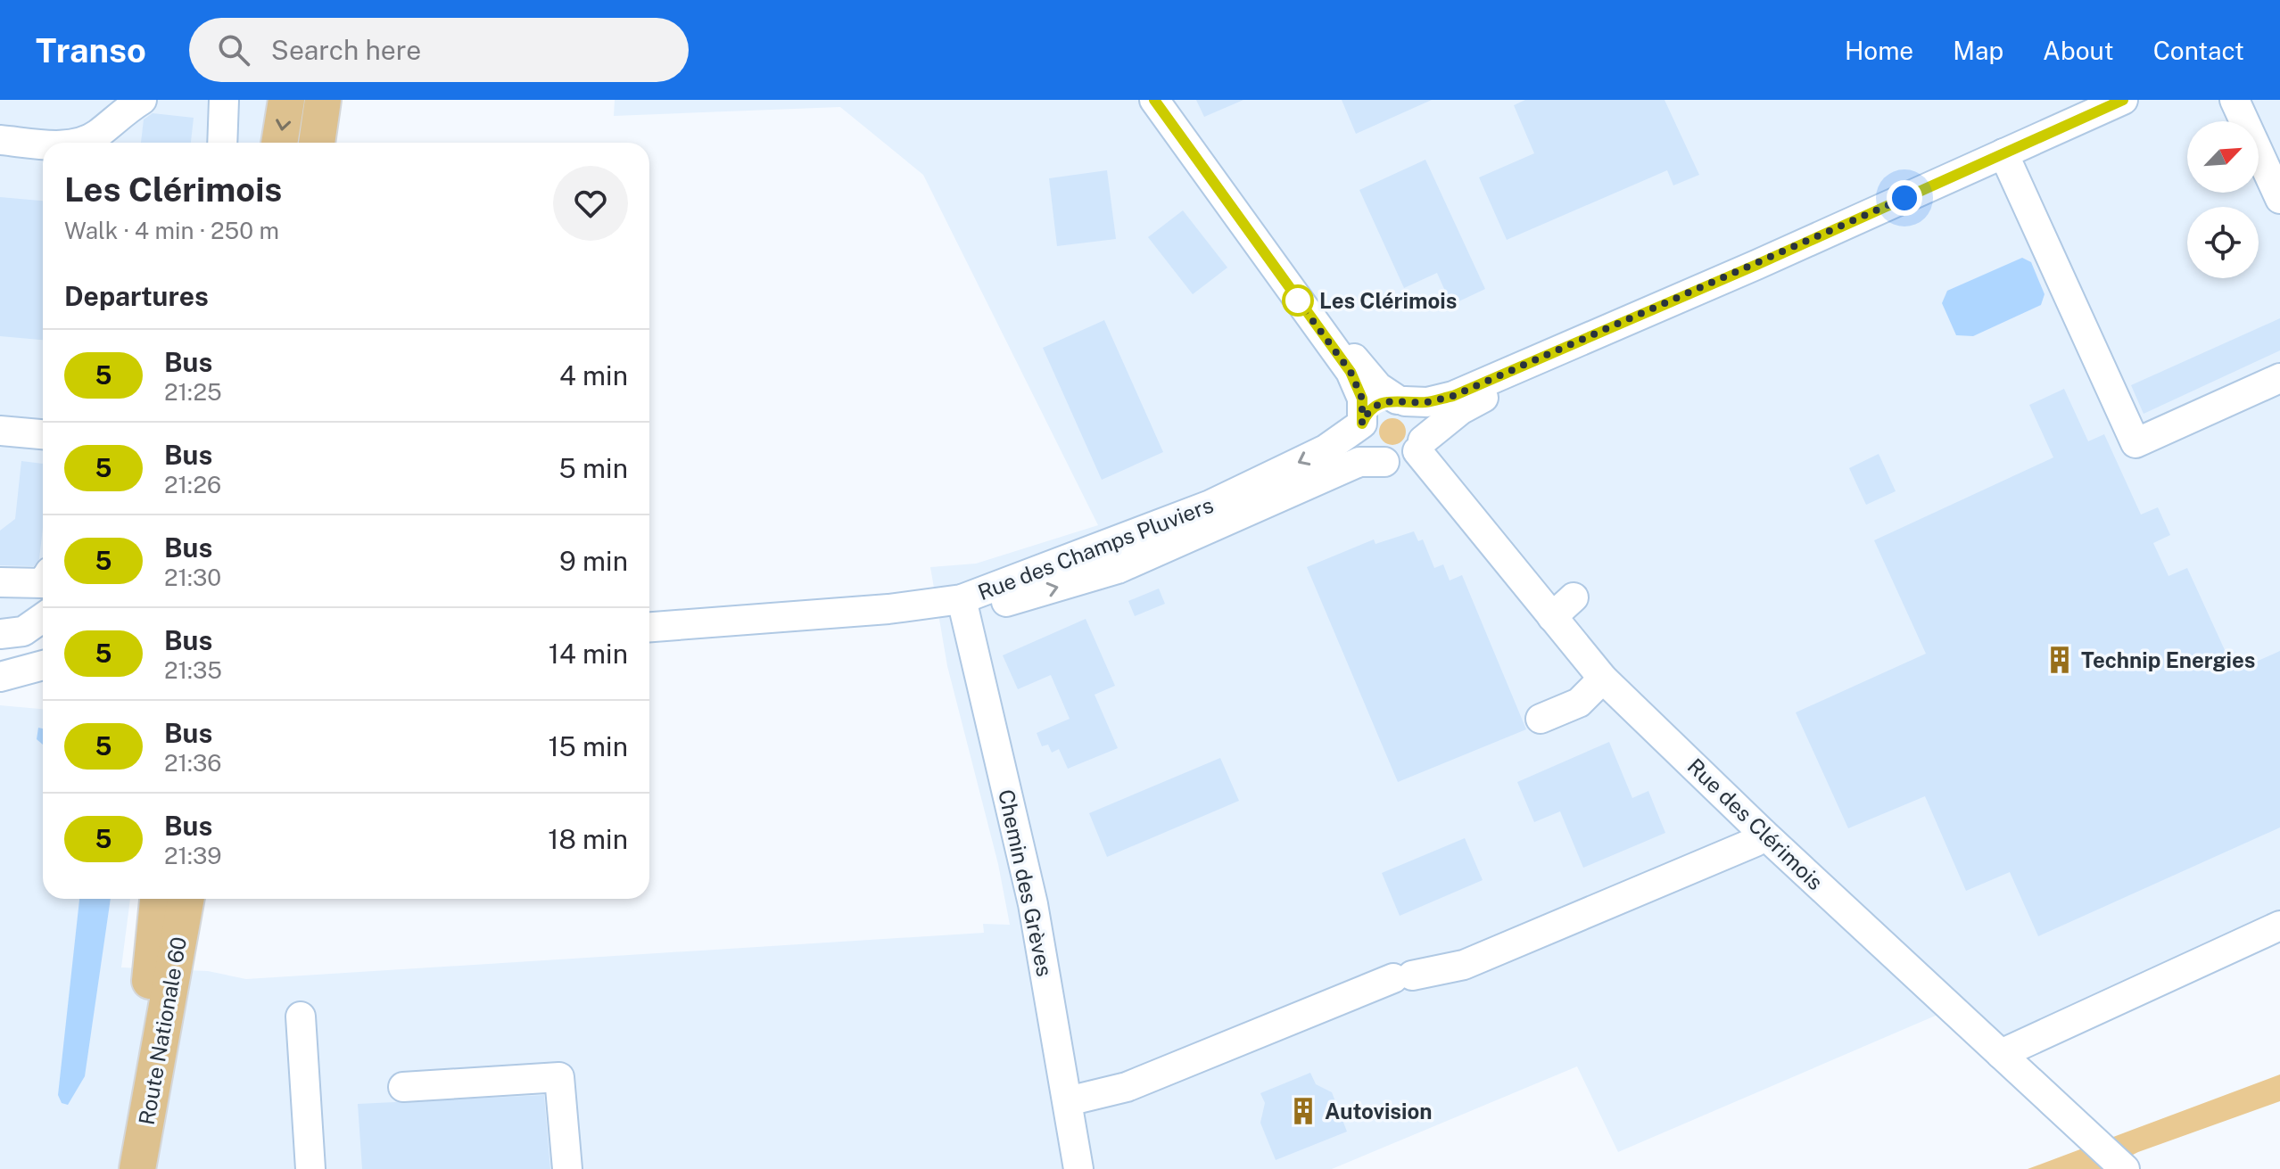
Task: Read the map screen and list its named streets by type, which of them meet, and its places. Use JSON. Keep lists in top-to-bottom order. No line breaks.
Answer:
{"streets":{"main road":["Route Nationale 60"],"street":["Rue des Champs Pluviers","Rue des Clérimois","Chemin des Grèves"]},"crossings":[["Rue des Champs Pluviers","Rue des Clérimois"],["Rue des Champs Pluviers","Chemin des Grèves"]],"places":{"other":["Les Clérimois"],"building":["Technip Energies","Autovision"]},"lines":["bus line 5"],"north":"top right","page":{"header":"Transo","search":"Search here","nav":["Home","Map","About","Contact"],"heading":[["Les Clérimois","Walk · 4 min · 250 m"],"Departures"],"list":[{"mark":"5","name":"Bus","note":"21:25","value":"4 min"},{"mark":"5","name":"Bus","note":"21:26","value":"5 min"},{"mark":"5","name":"Bus","note":"21:30","value":"9 min"},{"mark":"5","name":"Bus","note":"21:35","value":"14 min"},{"mark":"5","name":"Bus","note":"21:36","value":"15 min"},{"mark":"5","name":"Bus","note":"21:39","value":"18 min"}]}}
